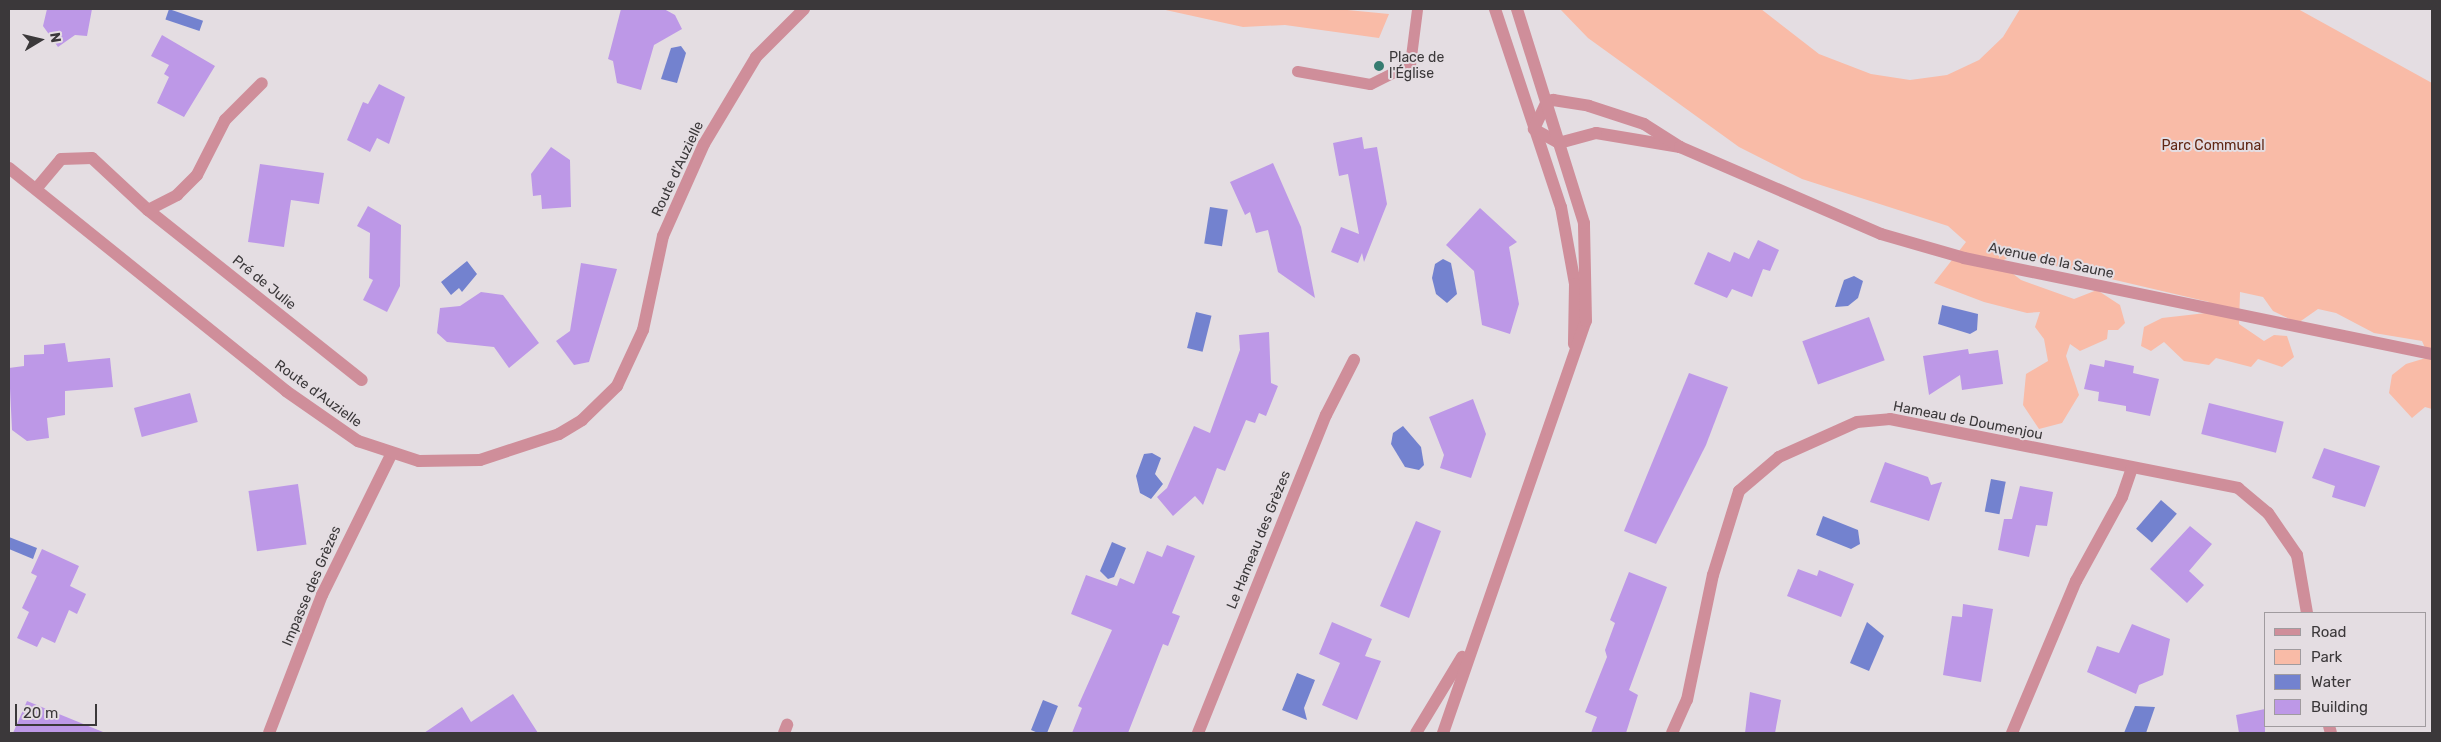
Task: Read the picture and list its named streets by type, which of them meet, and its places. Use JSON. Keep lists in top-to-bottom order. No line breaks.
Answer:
{"streets":{"street":["Route d'Auzielle","Avenue de la Saune","Pré de Julie","Hameau de Doumenjou","Le Hameau des Grèzes","Impasse des Grèzes"]},"crossings":[["Route d'Auzielle","Pré de Julie"],["Route d'Auzielle","Impasse des Grèzes"]],"parks":["Parc Communal"],"places":["Place de l'Église"],"legend":["Road","Park","Water","Building"],"scale_bar":"20 m","north":"right"}
